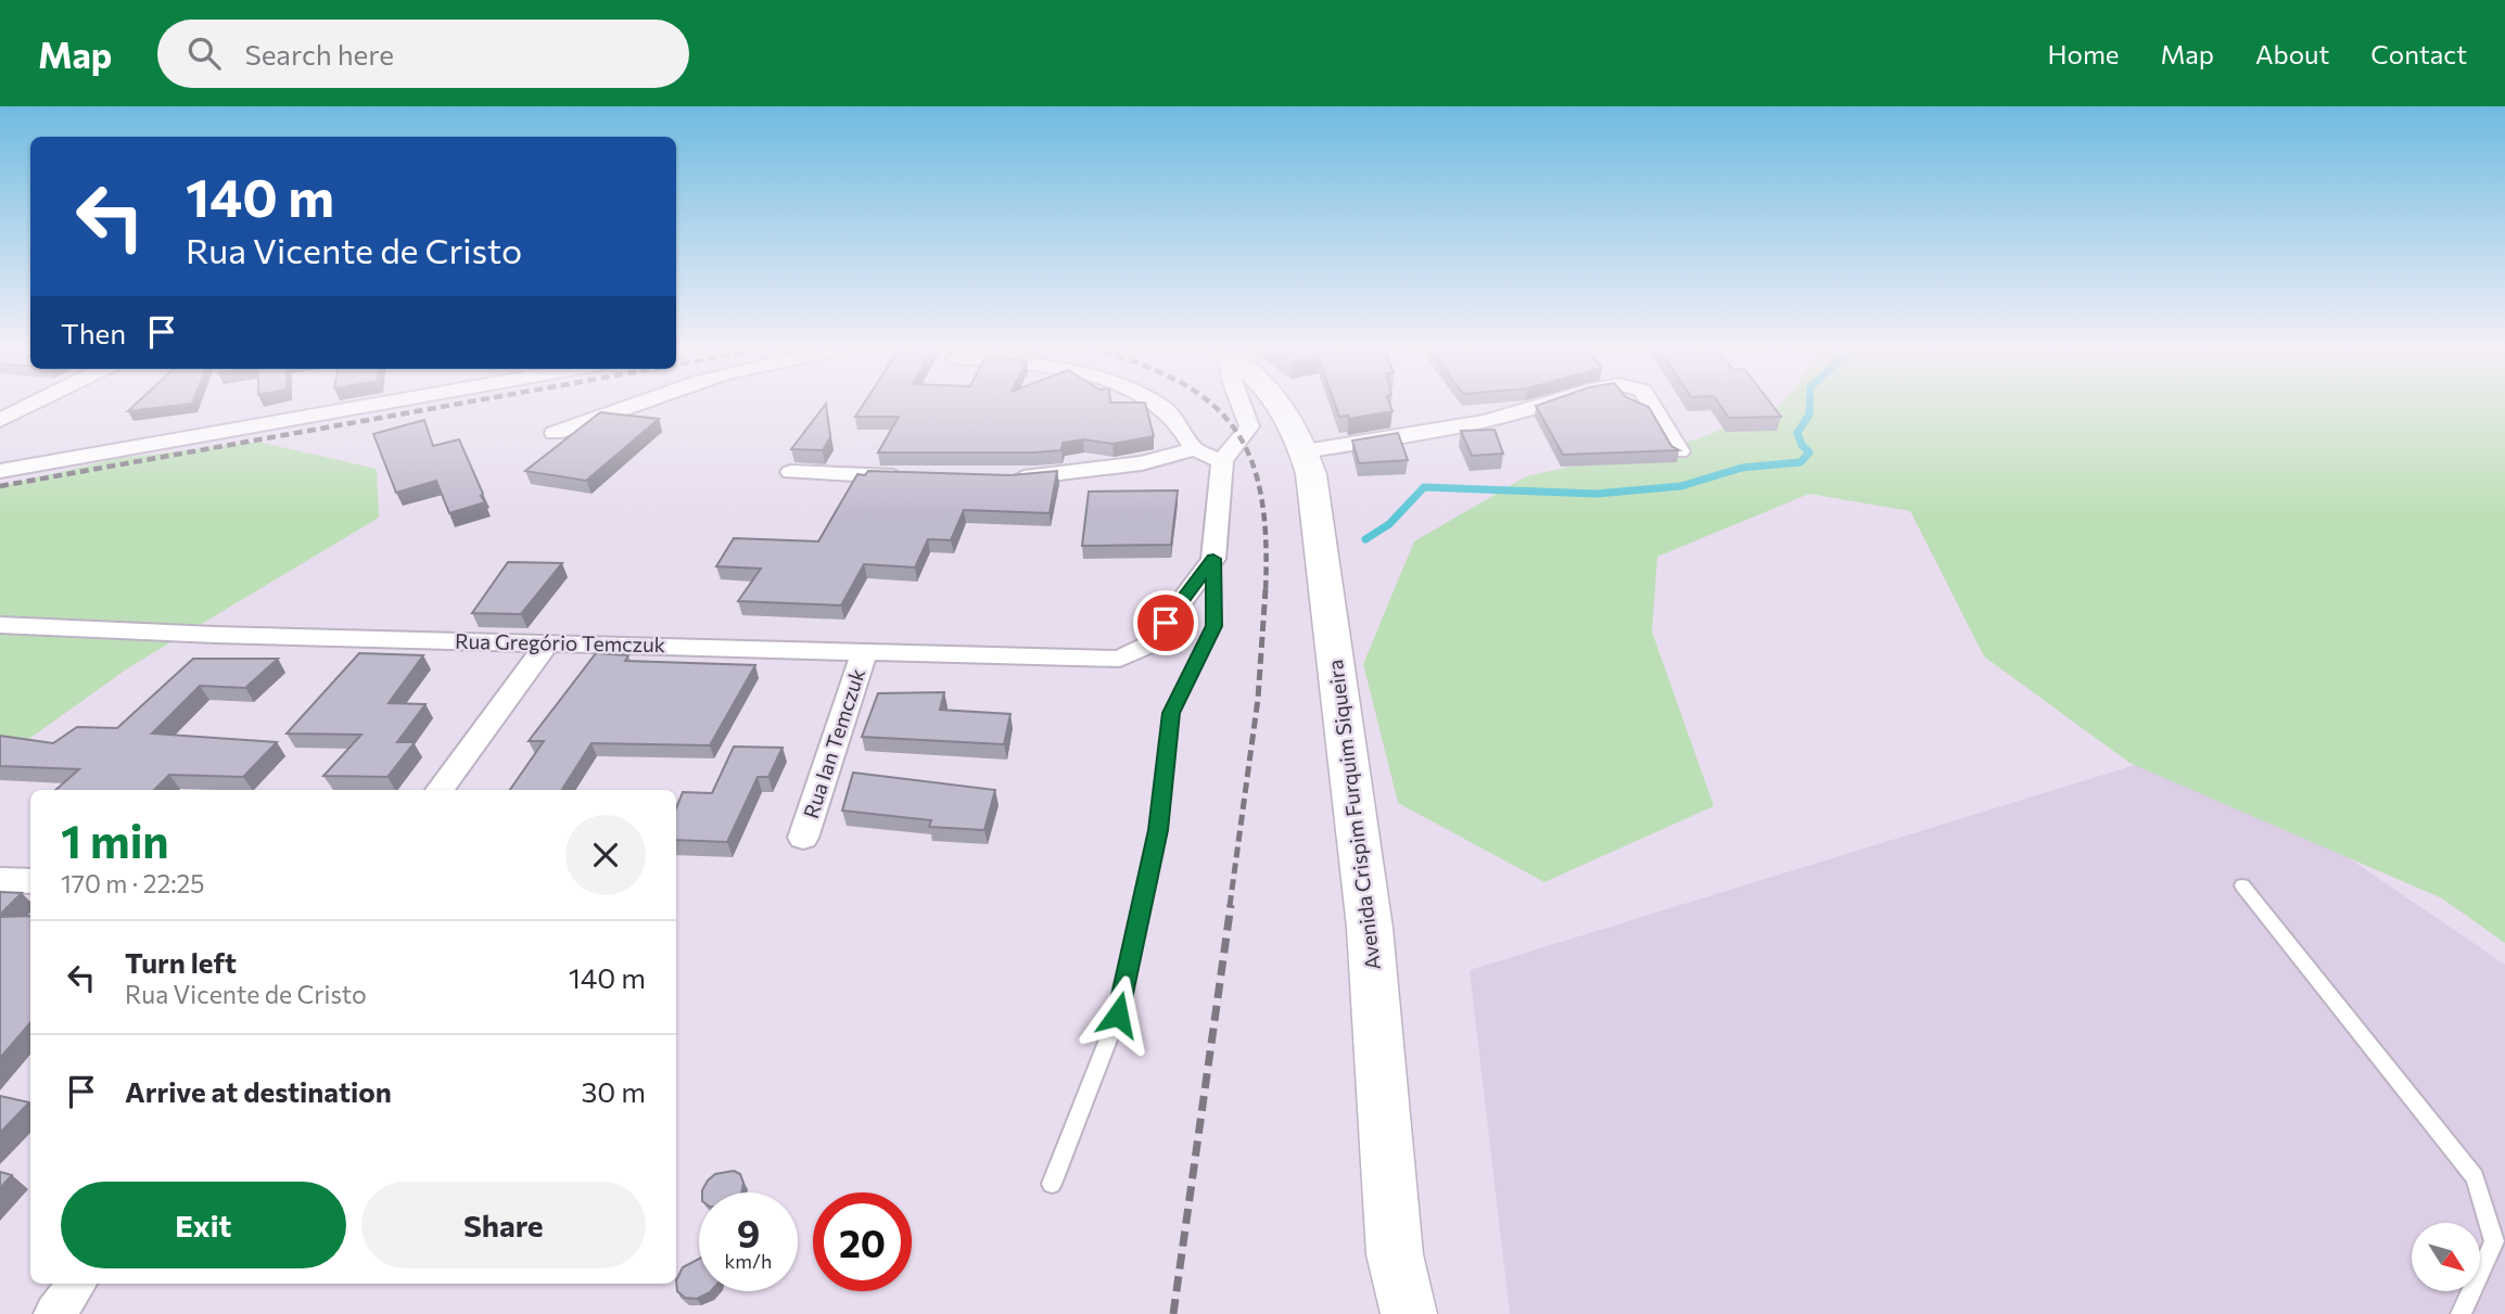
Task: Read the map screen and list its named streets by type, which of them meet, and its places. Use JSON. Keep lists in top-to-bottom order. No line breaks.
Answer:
{"streets":{"main road":["Avenida Crispim Furquim Siqueira"],"street":["Rua Gregório Temczuk","Rua Ian Temczuk"]},"crossings":[["Rua Gregório Temczuk","Rua Ian Temczuk"]],"north":"bottom right","page":{"header":"Map","search":"Search here","nav":["Home","Map","About","Contact"],"turn":["140 m","Rua Vicente de Cristo"],"then":"Then","heading":["1 min","170 m · 22:25"],"list":[{"name":"Turn left","note":"Rua Vicente de Cristo","value":"140 m"},{"name":"Arrive at destination","value":"30 m"}],"buttons":["Exit","Share"],"speed":"9 km/h","limit":"20"}}
